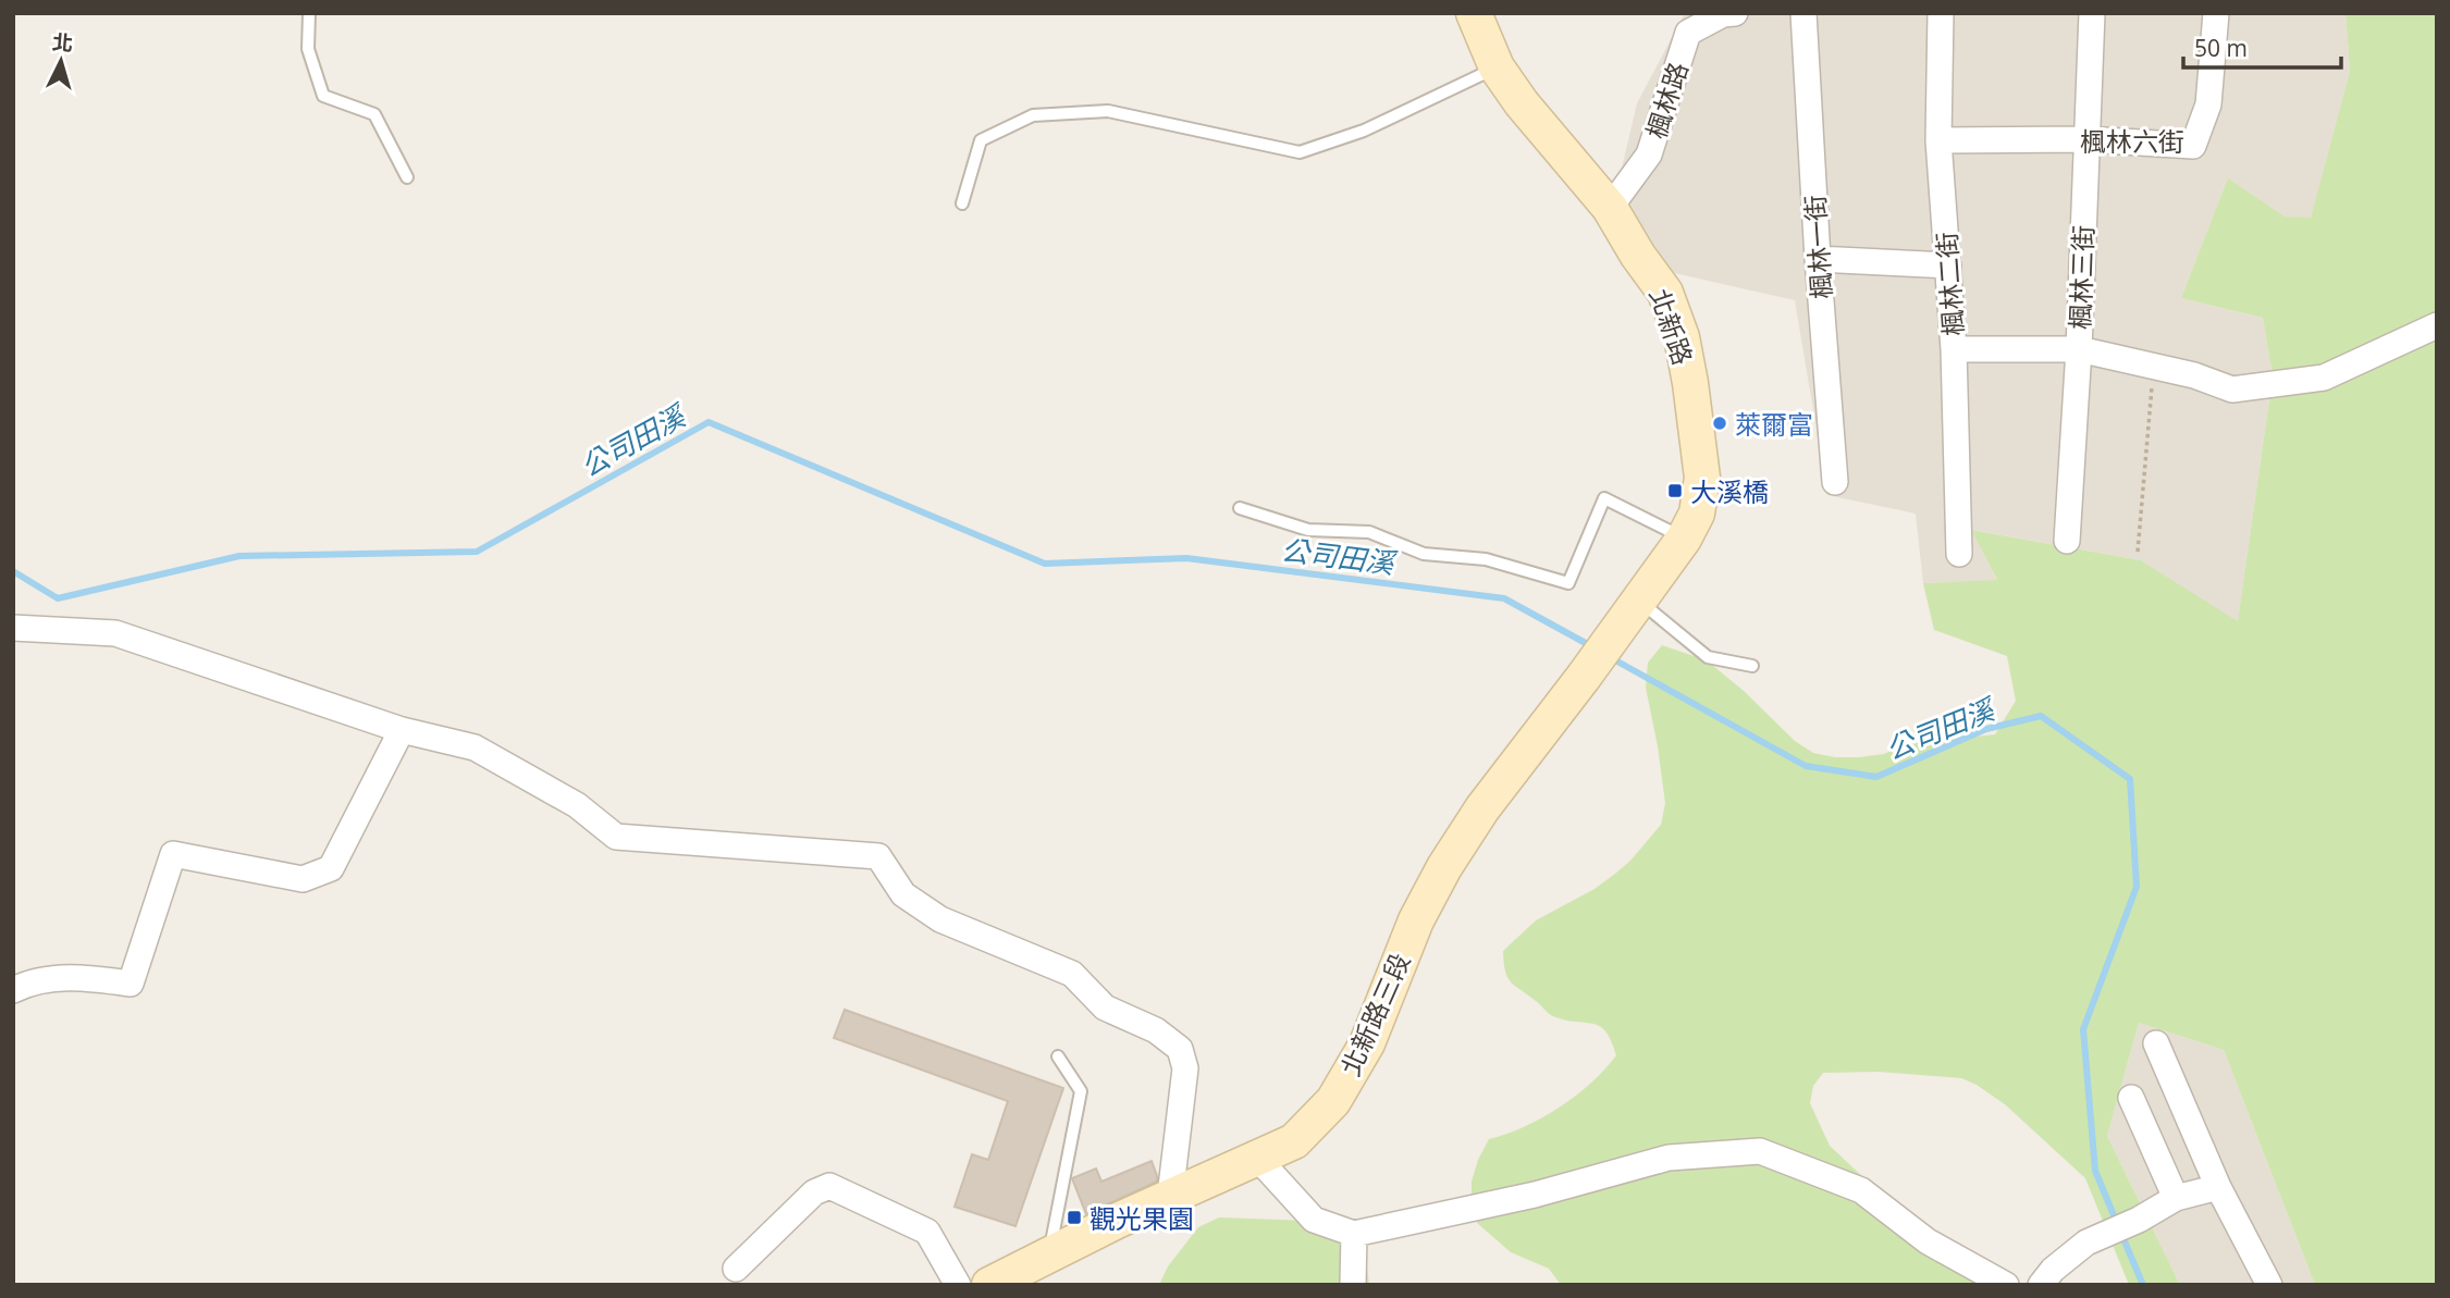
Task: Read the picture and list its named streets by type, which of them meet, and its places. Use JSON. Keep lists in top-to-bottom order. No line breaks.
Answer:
{"streets":{"main road":["北新路","北新路三段"],"street":["楓林路","楓林六街","楓林一街","楓林三街","楓林二街"]},"crossings":[["楓林路","北新路"],["楓林六街","楓林三街"],["楓林六街","楓林二街"],["北新路","北新路三段"]],"water":["公司田溪"],"places":{"other":["萊爾富"],"transit":["大溪橋","觀光果園"]},"scale_bar":"50 m","north":"top"}
